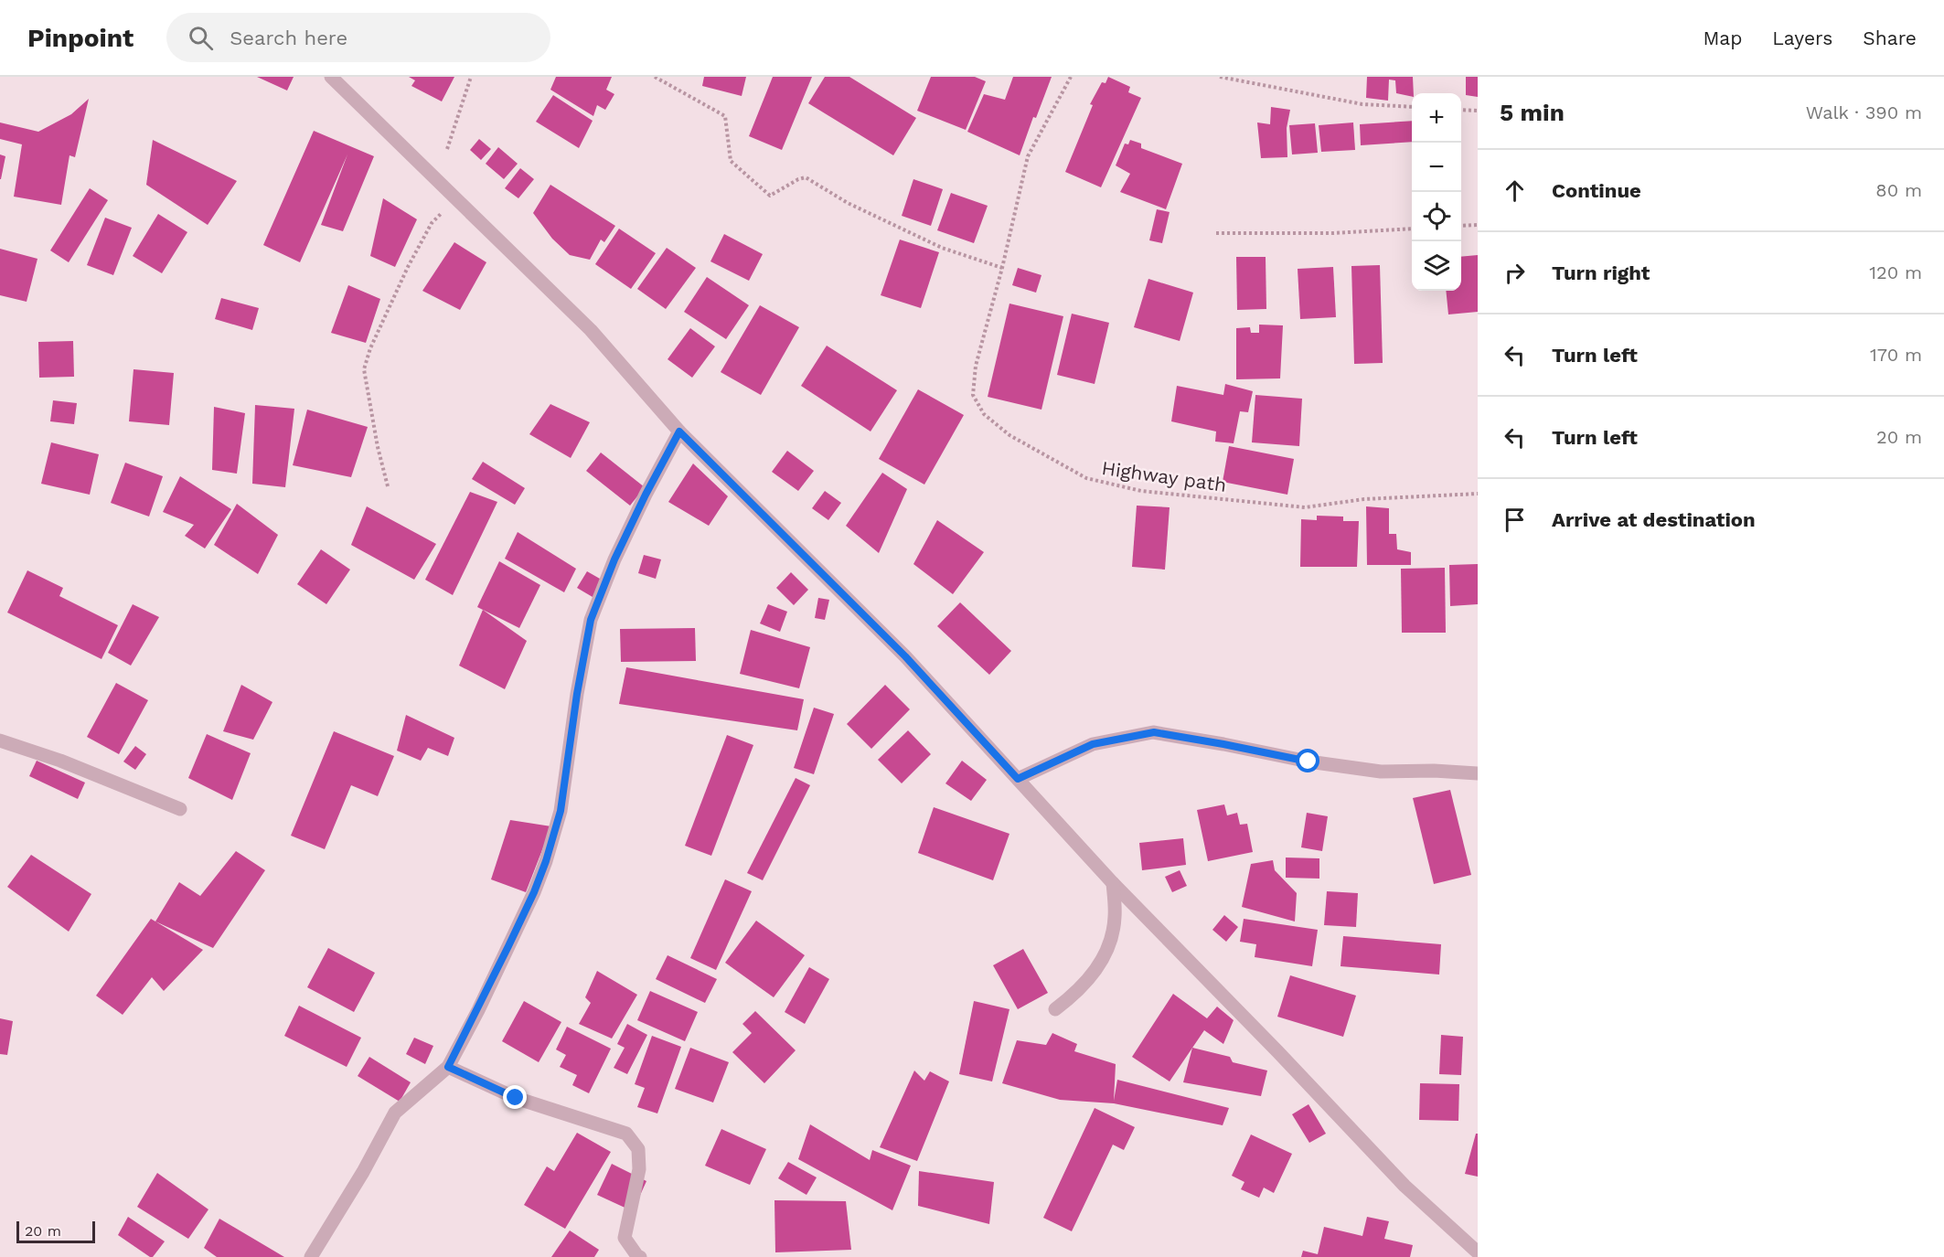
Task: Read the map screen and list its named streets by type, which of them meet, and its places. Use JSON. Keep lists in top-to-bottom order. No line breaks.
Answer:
{"streets":{"path":["Highway path"]},"scale_bar":"20 m","page":{"header":"Pinpoint","search":"Search here","nav":["Map","Layers","Share"],"heading":["5 min","Walk · 390 m"],"map_buttons":["+","−"],"list":[["Continue","80 m"],["Turn right","120 m"],["Turn left","170 m"],["Turn left","20 m"],"Arrive at destination"],"scale":"20 m"}}
